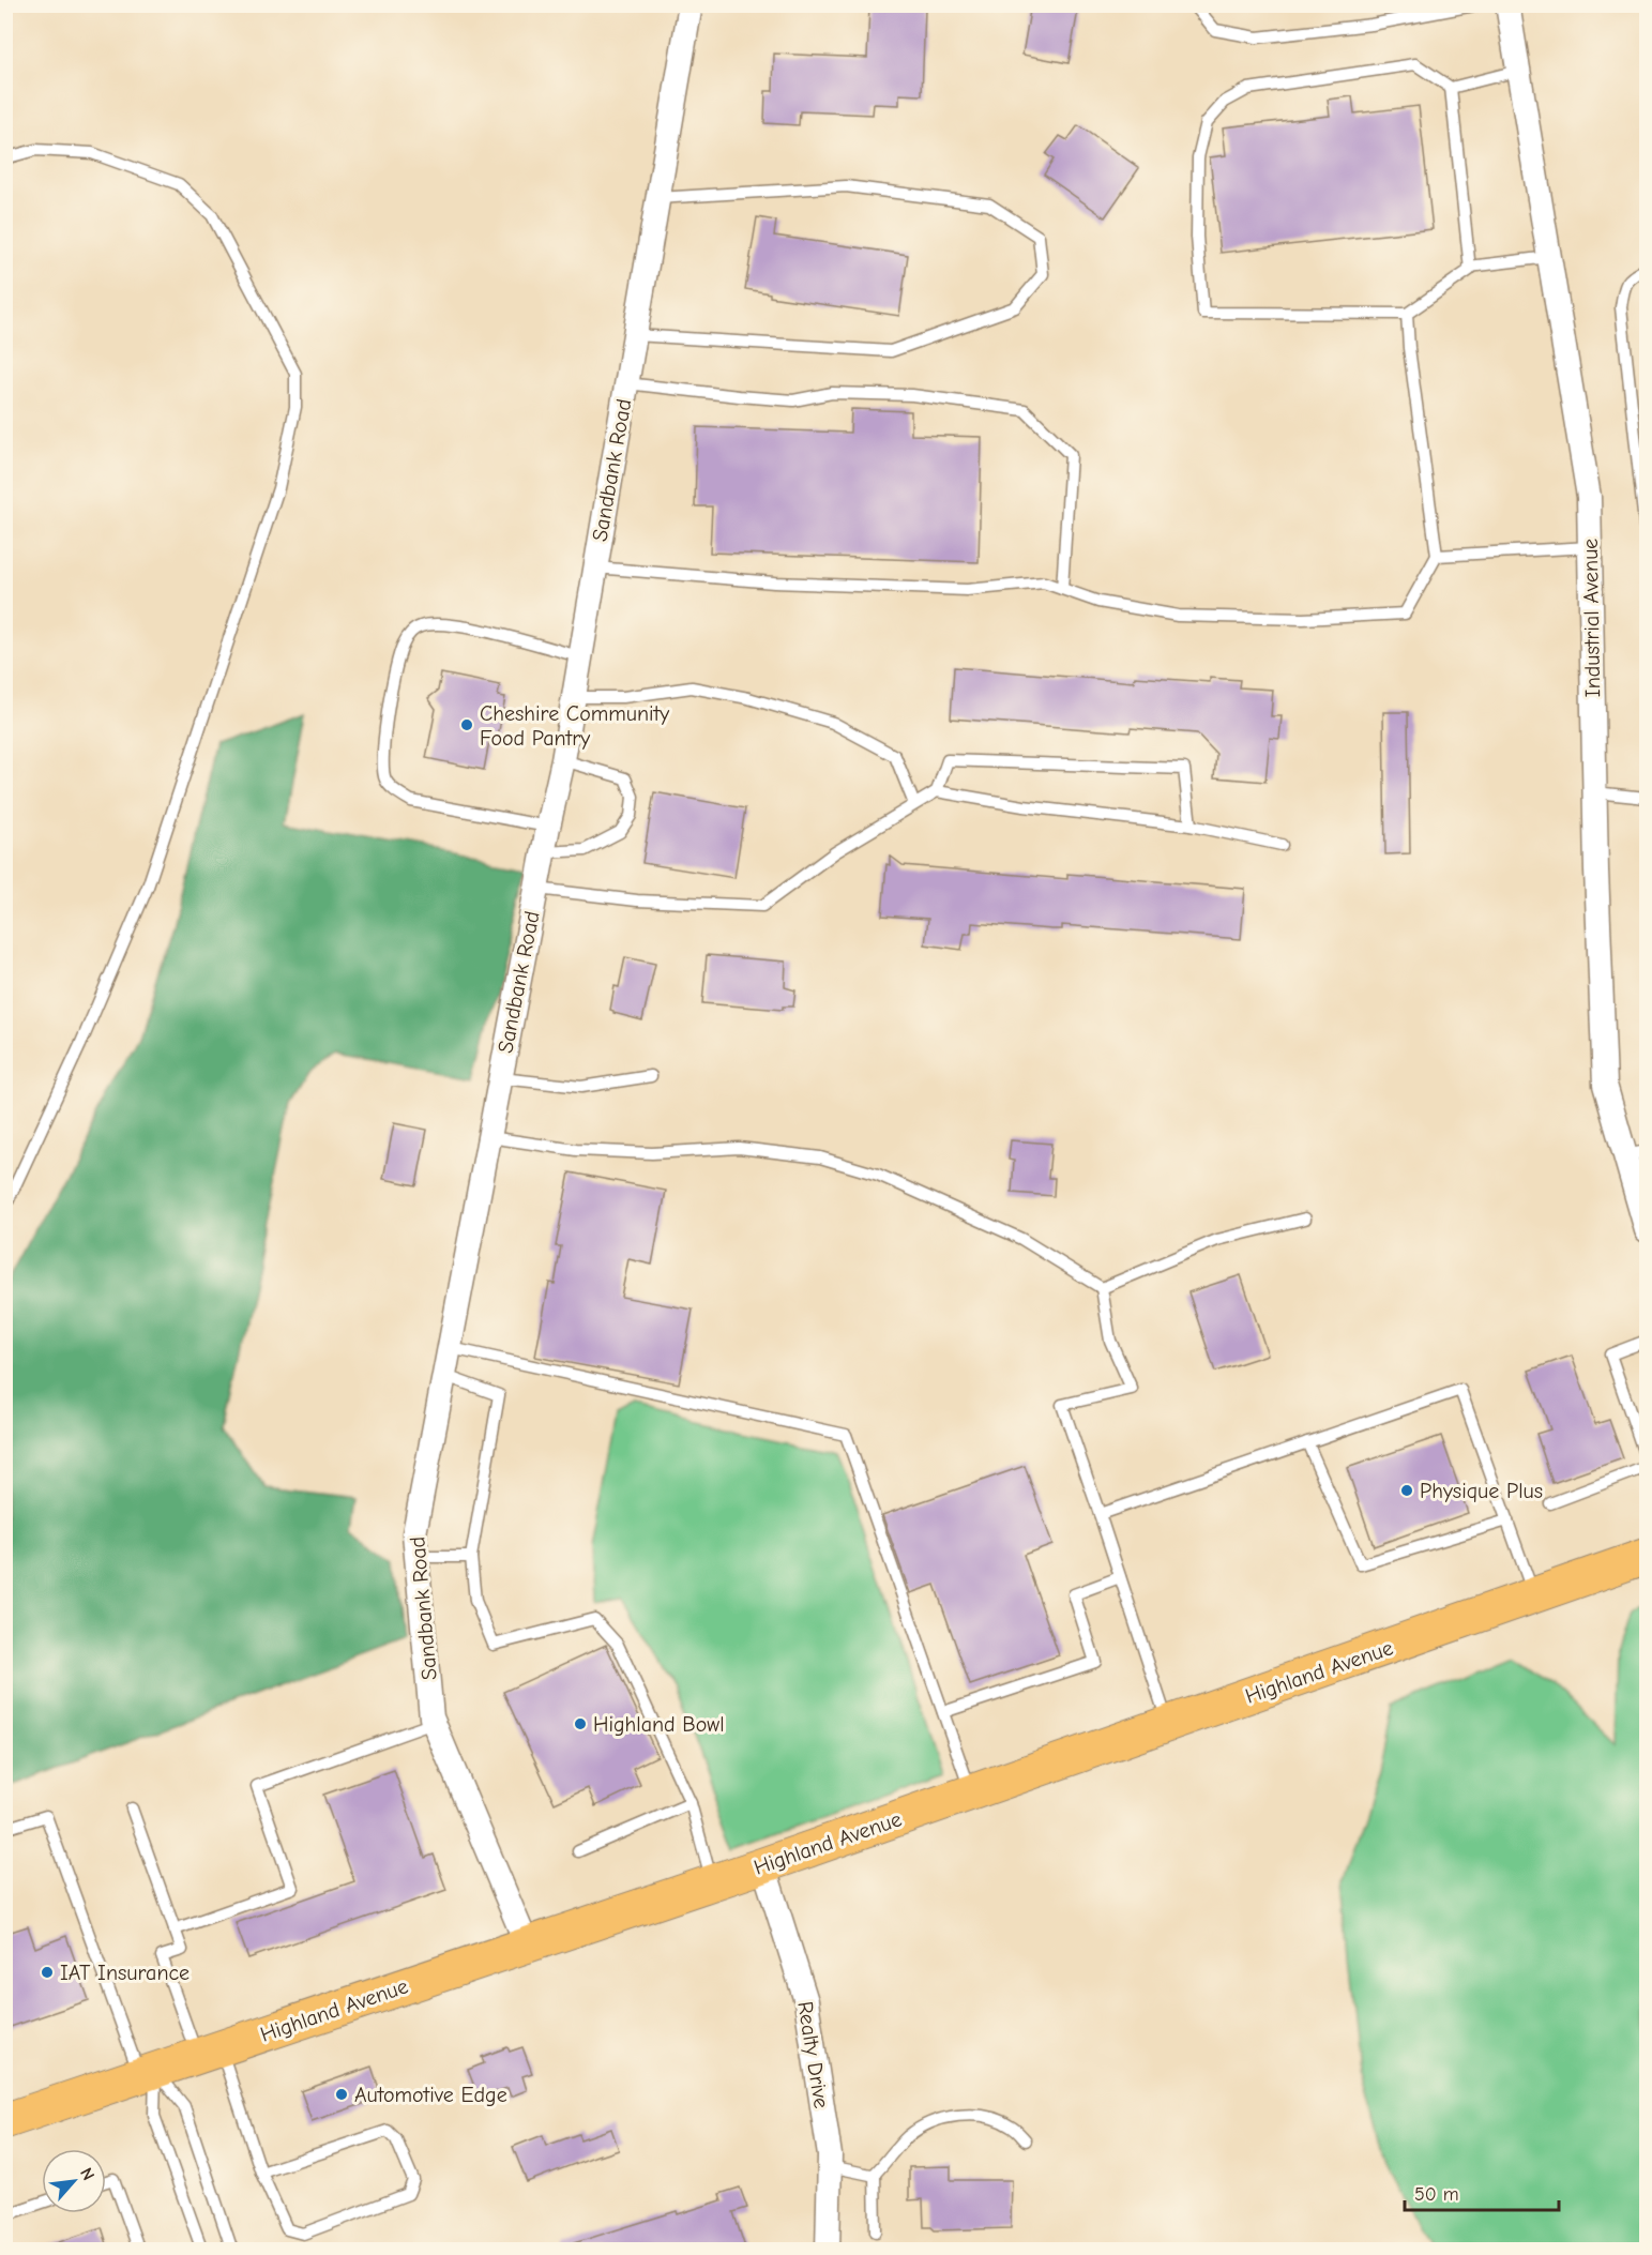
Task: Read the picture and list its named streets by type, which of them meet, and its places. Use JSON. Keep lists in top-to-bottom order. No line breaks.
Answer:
{"streets":{"highway":["Highland Avenue"],"street":["Sandbank Road","Industrial Avenue","Realty Drive"]},"crossings":[["Sandbank Road","Highland Avenue"],["Highland Avenue","Realty Drive"]],"places":["Cheshire Community Food Pantry","Physique Plus","Highland Bowl","IAT Insurance","Automotive Edge"],"scale_bar":"50 m","north":"top right"}
